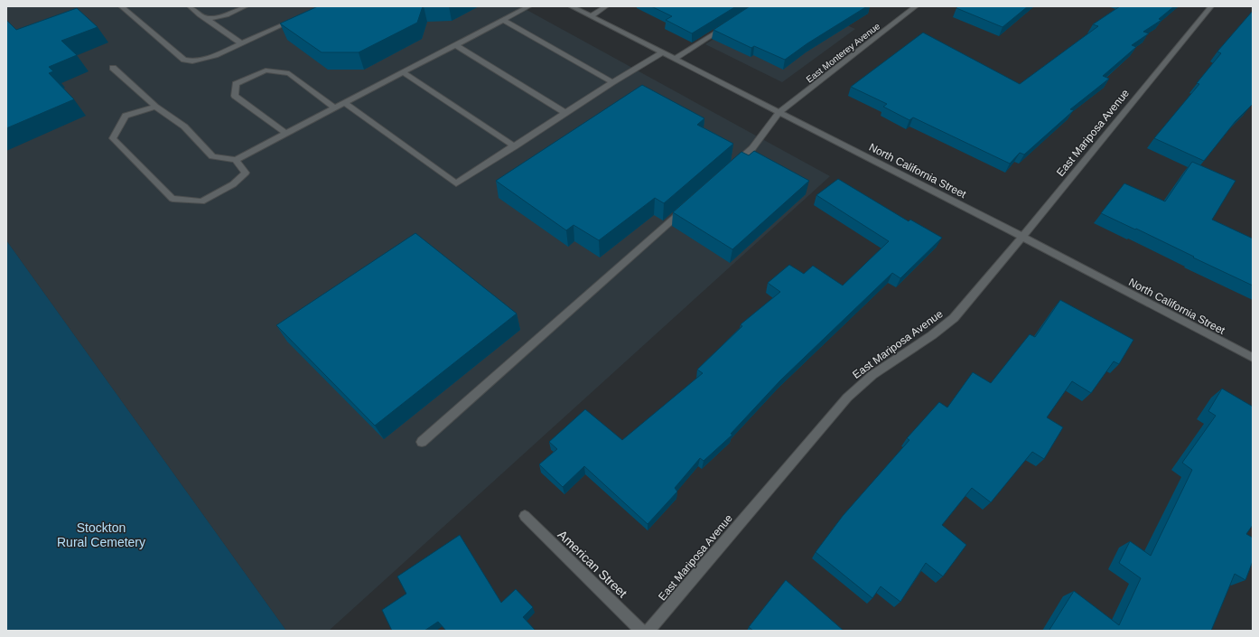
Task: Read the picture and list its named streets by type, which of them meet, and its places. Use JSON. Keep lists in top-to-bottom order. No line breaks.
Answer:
{"streets":{"street":["East Monterey Avenue","East Mariposa Avenue","North California Street","American Street"]},"crossings":[["East Monterey Avenue","North California Street"],["East Mariposa Avenue","North California Street"]],"parks":["Stockton Rural Cemetery"]}
